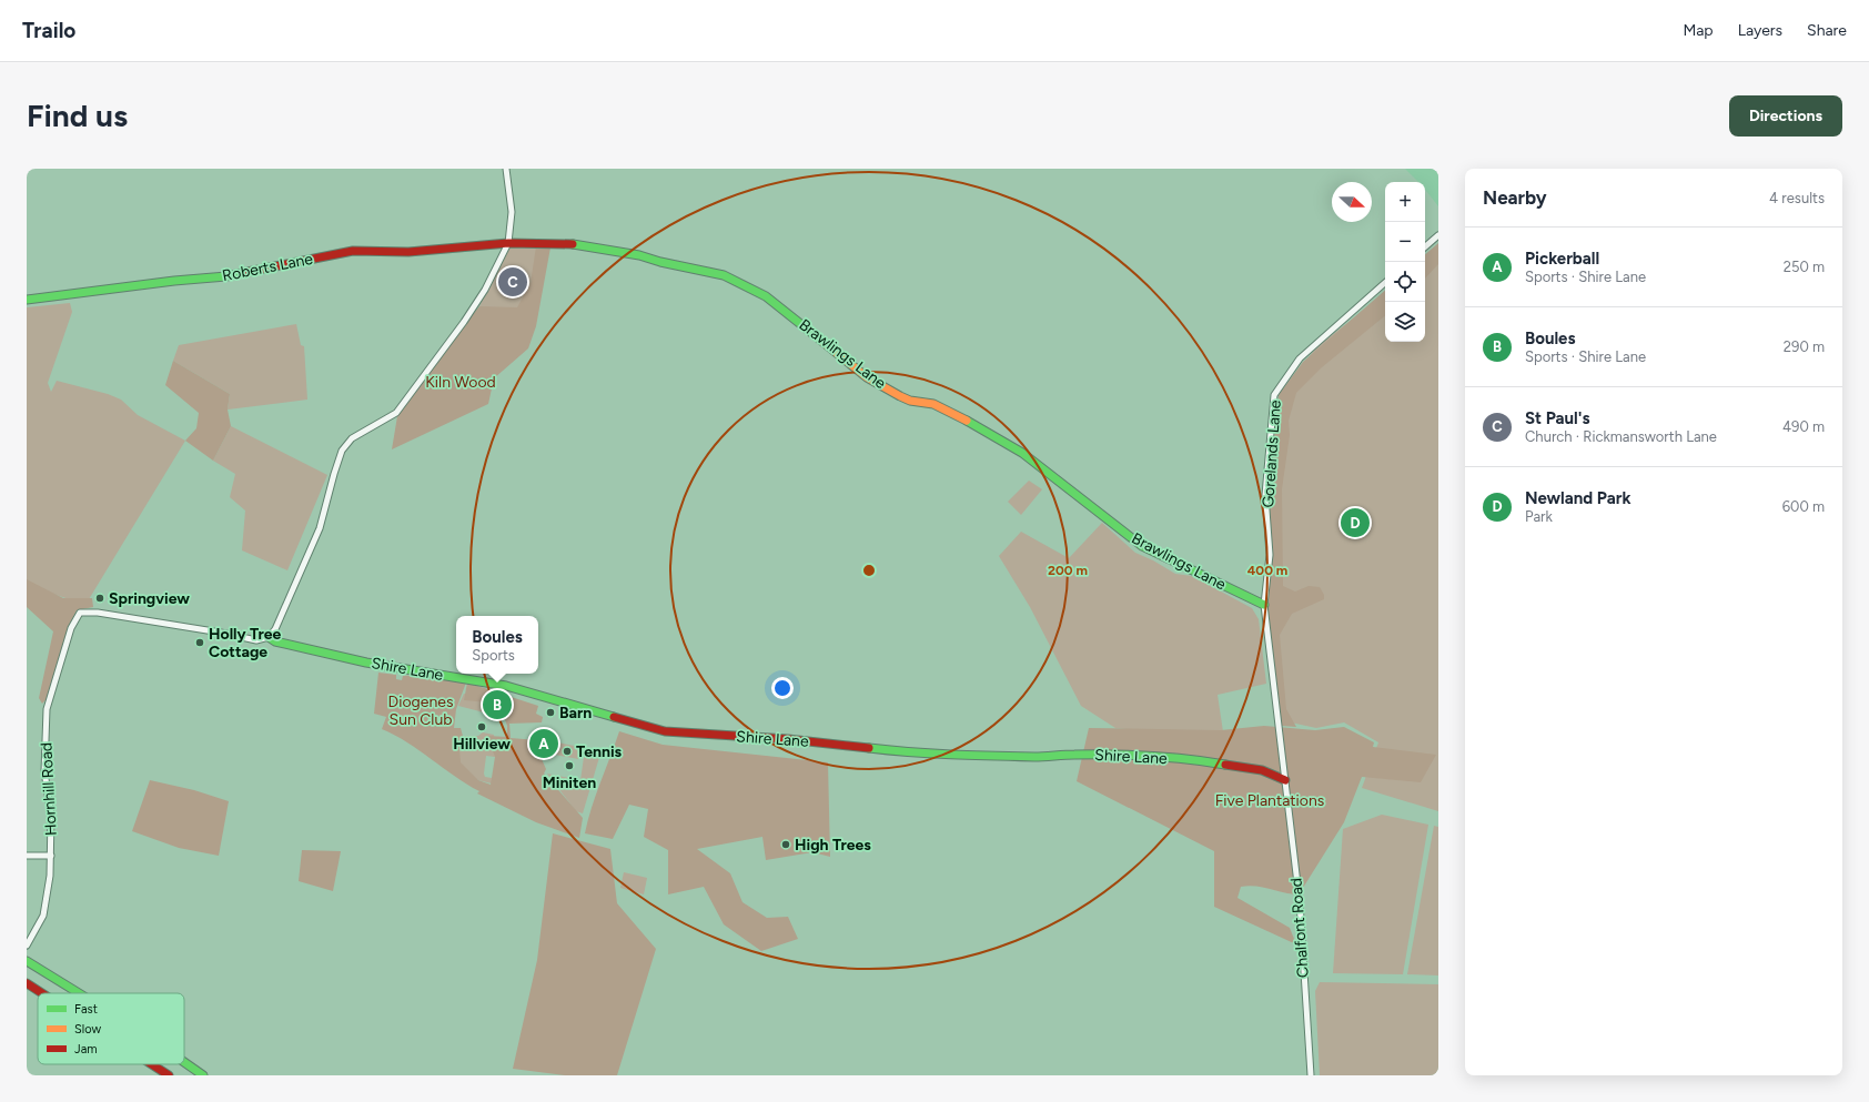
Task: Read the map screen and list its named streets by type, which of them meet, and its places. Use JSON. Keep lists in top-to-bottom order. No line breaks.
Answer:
{"streets":{"main road":["Roberts Lane","Brawlings Lane","Shire Lane"],"street":["Gorelands Lane","Hornhill Road","Chalfont Road"]},"crossings":[["Roberts Lane","Brawlings Lane"],["Brawlings Lane","Gorelands Lane"],["Gorelands Lane","Shire Lane"],["Gorelands Lane","Chalfont Road"],["Shire Lane","Hornhill Road"],["Shire Lane","Chalfont Road"]],"parks":["Kiln Wood","Diogenes Sun Club","Five Plantations"],"places":["Springview","Holly Tree Cottage","Barn","Hillview","Tennis","Miniten","High Trees"],"legend":["Fast","Slow","Jam"],"north":"right","page":{"header":"Trailo","nav":["Map","Layers","Share"],"buttons":"Directions","title":"Find us","heading":["Nearby","4 results"],"map_buttons":["+","−"],"list":[{"mark":"A","name":"Pickerball","note":"Sports · Shire Lane","value":"250 m"},{"mark":"B","name":"Boules","note":"Sports · Shire Lane","value":"290 m"},{"mark":"C","name":"St Paul's","note":"Church · Rickmansworth Lane","value":"490 m"},{"mark":"D","name":"Newland Park","note":"Park","value":"600 m"}],"pins":["C","D","B","A"],"popup":["Boules","Sports"]},"rings":["200 m","400 m"]}
